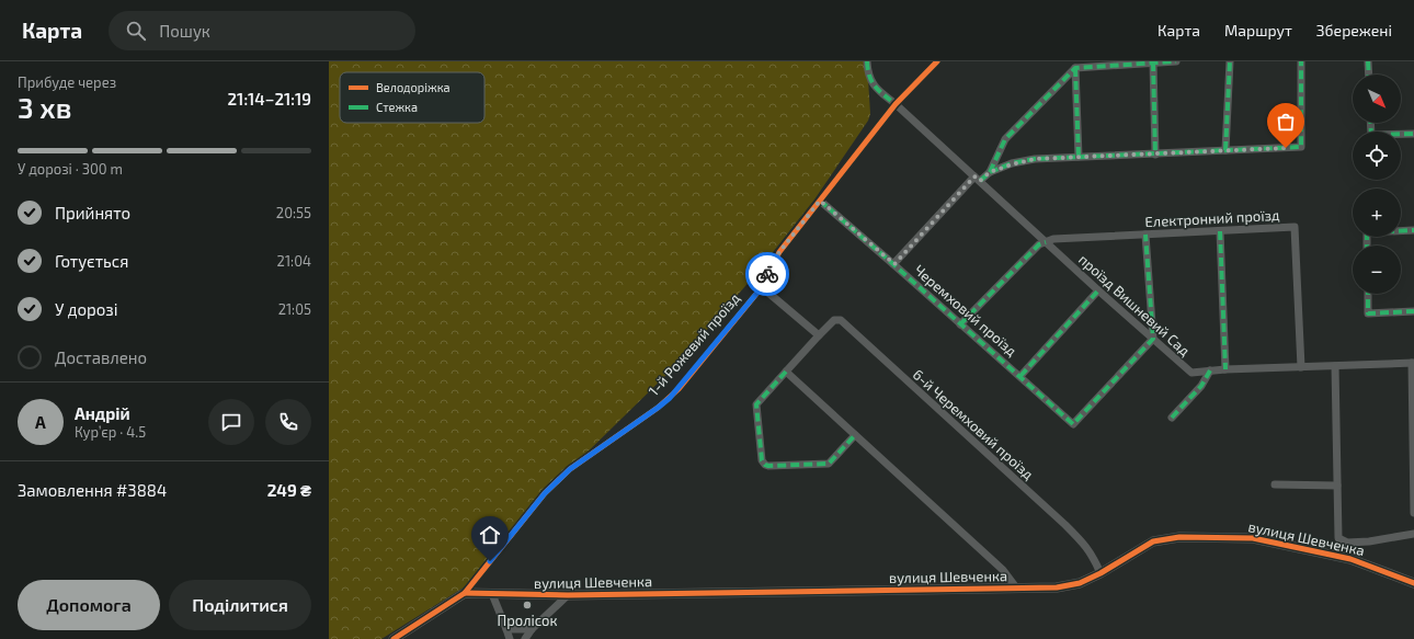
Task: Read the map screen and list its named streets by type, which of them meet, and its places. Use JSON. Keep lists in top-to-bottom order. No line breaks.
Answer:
{"streets":{"street":["Електронний проїзд","проїзд Вишневий Сад","Черемховий проїзд","1-й Рожевий проїзд","6-й Черемховий проїзд","вулиця Шевченка"]},"crossings":[["Електронний проїзд","проїзд Вишневий Сад"],["проїзд Вишневий Сад","Черемховий проїзд"],["проїзд Вишневий Сад","1-й Рожевий проїзд"],["Черемховий проїзд","1-й Рожевий проїзд"],["1-й Рожевий проїзд","вулиця Шевченка"],["6-й Черемховий проїзд","вулиця Шевченка"]],"places":["Пролісок"],"legend":["Велодоріжка","Стежка"],"north":"bottom right","page":{"header":"Карта","search":"Пошук","nav":["Карта","Маршрут","Збережені"],"heading":["3 хв","Прибуде через","21:14–21:19"],"panel":["Андрій","Кур’єр · 4.5","Замовлення #3884","249 ₴"],"map_buttons":["+","−"],"bar":"У дорозі · 300 m","list":[["Прийнято","20:55"],["Готується","21:04"],["У дорозі","21:05"],"Доставлено"],"round":"А","buttons":["Допомога","Поділитися"]}}
